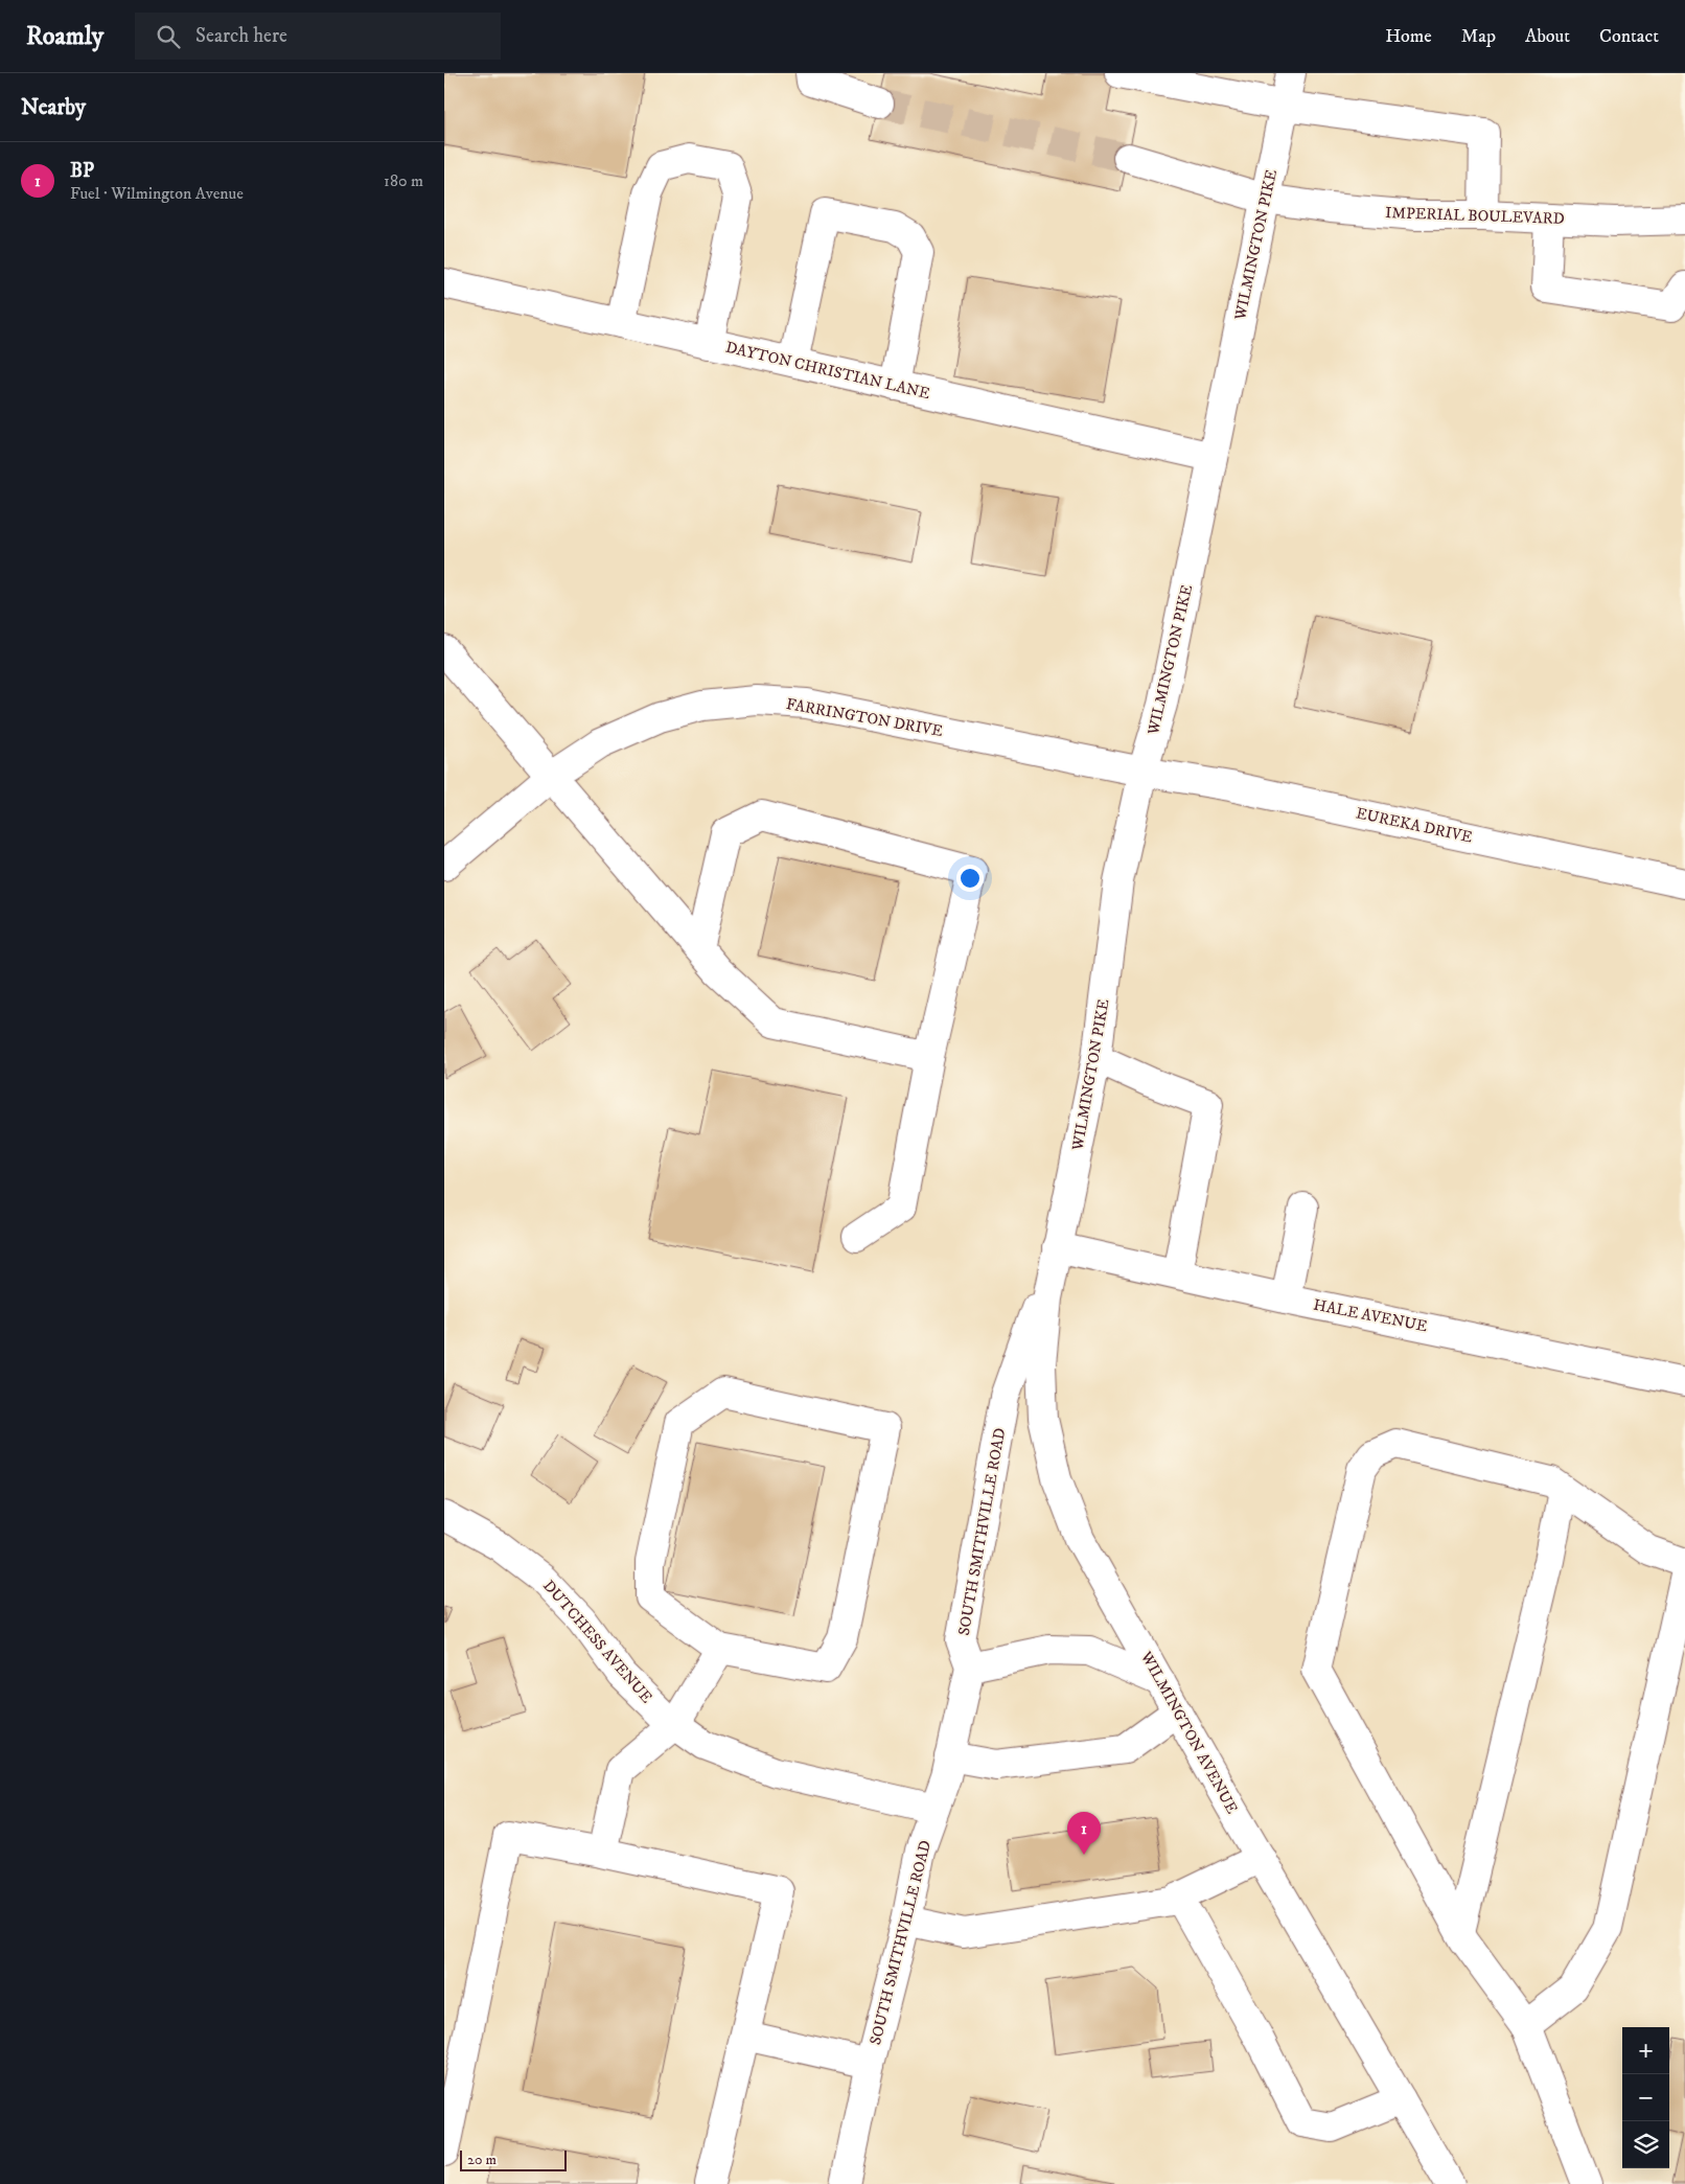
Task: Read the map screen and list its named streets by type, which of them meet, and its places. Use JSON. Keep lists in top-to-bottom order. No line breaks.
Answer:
{"streets":{"street":["IMPERIAL BOULEVARD","WILMINGTON PIKE","DAYTON CHRISTIAN LANE","FARRINGTON DRIVE","EUREKA DRIVE","HALE AVENUE","SOUTH SMITHVILLE ROAD","DUTCHESS AVENUE","WILMINGTON AVENUE"]},"crossings":[["IMPERIAL BOULEVARD","WILMINGTON PIKE"],["WILMINGTON PIKE","DAYTON CHRISTIAN LANE"],["WILMINGTON PIKE","FARRINGTON DRIVE"],["WILMINGTON PIKE","EUREKA DRIVE"],["WILMINGTON PIKE","HALE AVENUE"],["WILMINGTON PIKE","SOUTH SMITHVILLE ROAD"],["WILMINGTON PIKE","WILMINGTON AVENUE"],["FARRINGTON DRIVE","EUREKA DRIVE"],["HALE AVENUE","SOUTH SMITHVILLE ROAD"],["HALE AVENUE","WILMINGTON AVENUE"],["SOUTH SMITHVILLE ROAD","DUTCHESS AVENUE"],["SOUTH SMITHVILLE ROAD","WILMINGTON AVENUE"]],"scale_bar":"20 m","page":{"header":"Roamly","search":"Search here","nav":["Home","Map","About","Contact"],"heading":"Nearby","list":[{"mark":"1","name":"BP","note":"Fuel · Wilmington Avenue","value":"180 m"}],"pins":"1","map_buttons":["+","−"],"scale":"20 m"}}
